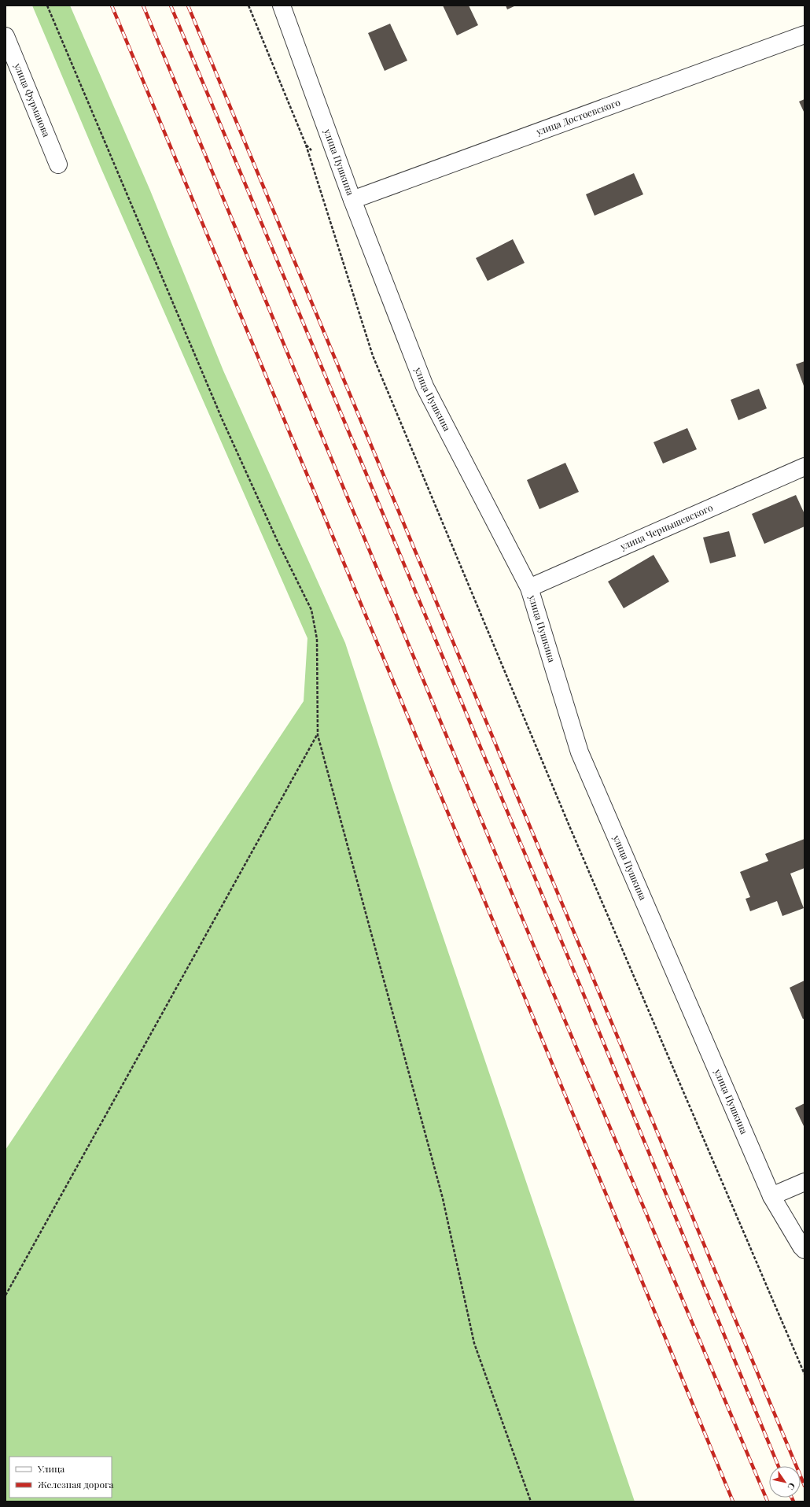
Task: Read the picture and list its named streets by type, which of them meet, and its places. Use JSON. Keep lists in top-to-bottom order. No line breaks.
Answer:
{"streets":{"street":["улица Фурманова","улица Достоевского","улица Пушкина","улица Чернышевского"]},"crossings":[["улица Достоевского","улица Пушкина"],["улица Пушкина","улица Чернышевского"]],"legend":["Улица","Железная дорога"],"north":"bottom right"}
